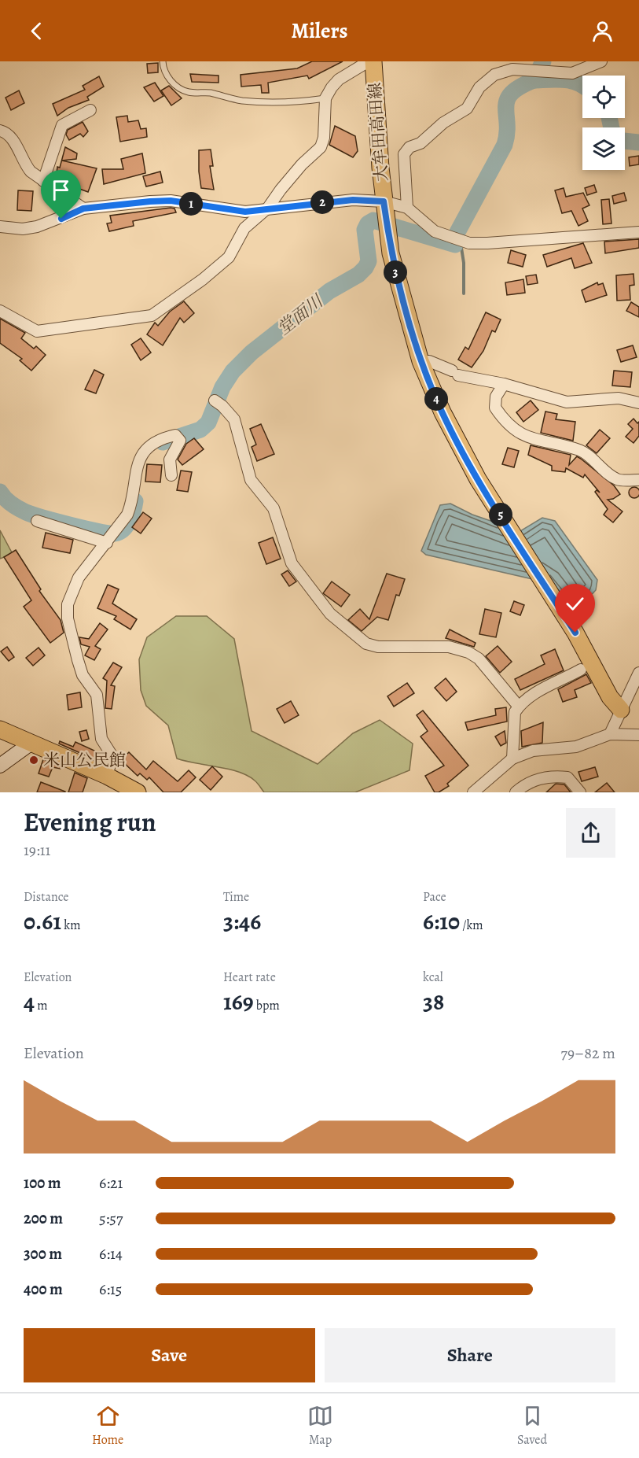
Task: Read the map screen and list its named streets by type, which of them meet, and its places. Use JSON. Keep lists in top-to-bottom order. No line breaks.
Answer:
{"streets":{"main road":["大牟田高田線"]},"water":["堂面川"],"places":["米山公民館"],"page":{"header":"Milers","pins":["2","1","3","4","5"],"heading":["Evening run","19:11"],"stats":[["Distance","0.61 km"],["Time","3:46"],["Pace","6:10 /km"],["Elevation","4 m"],["Heart rate","169 bpm"],["kcal","38"]],"chart":["Elevation","79–82 m"],"list":[{"name":"100 m","note":"6:21"},{"name":"200 m","note":"5:57"},{"name":"300 m","note":"6:14"},{"name":"400 m","note":"6:15"}],"buttons":["Save","Share"],"tabs":["Home","Map","Saved"]}}
